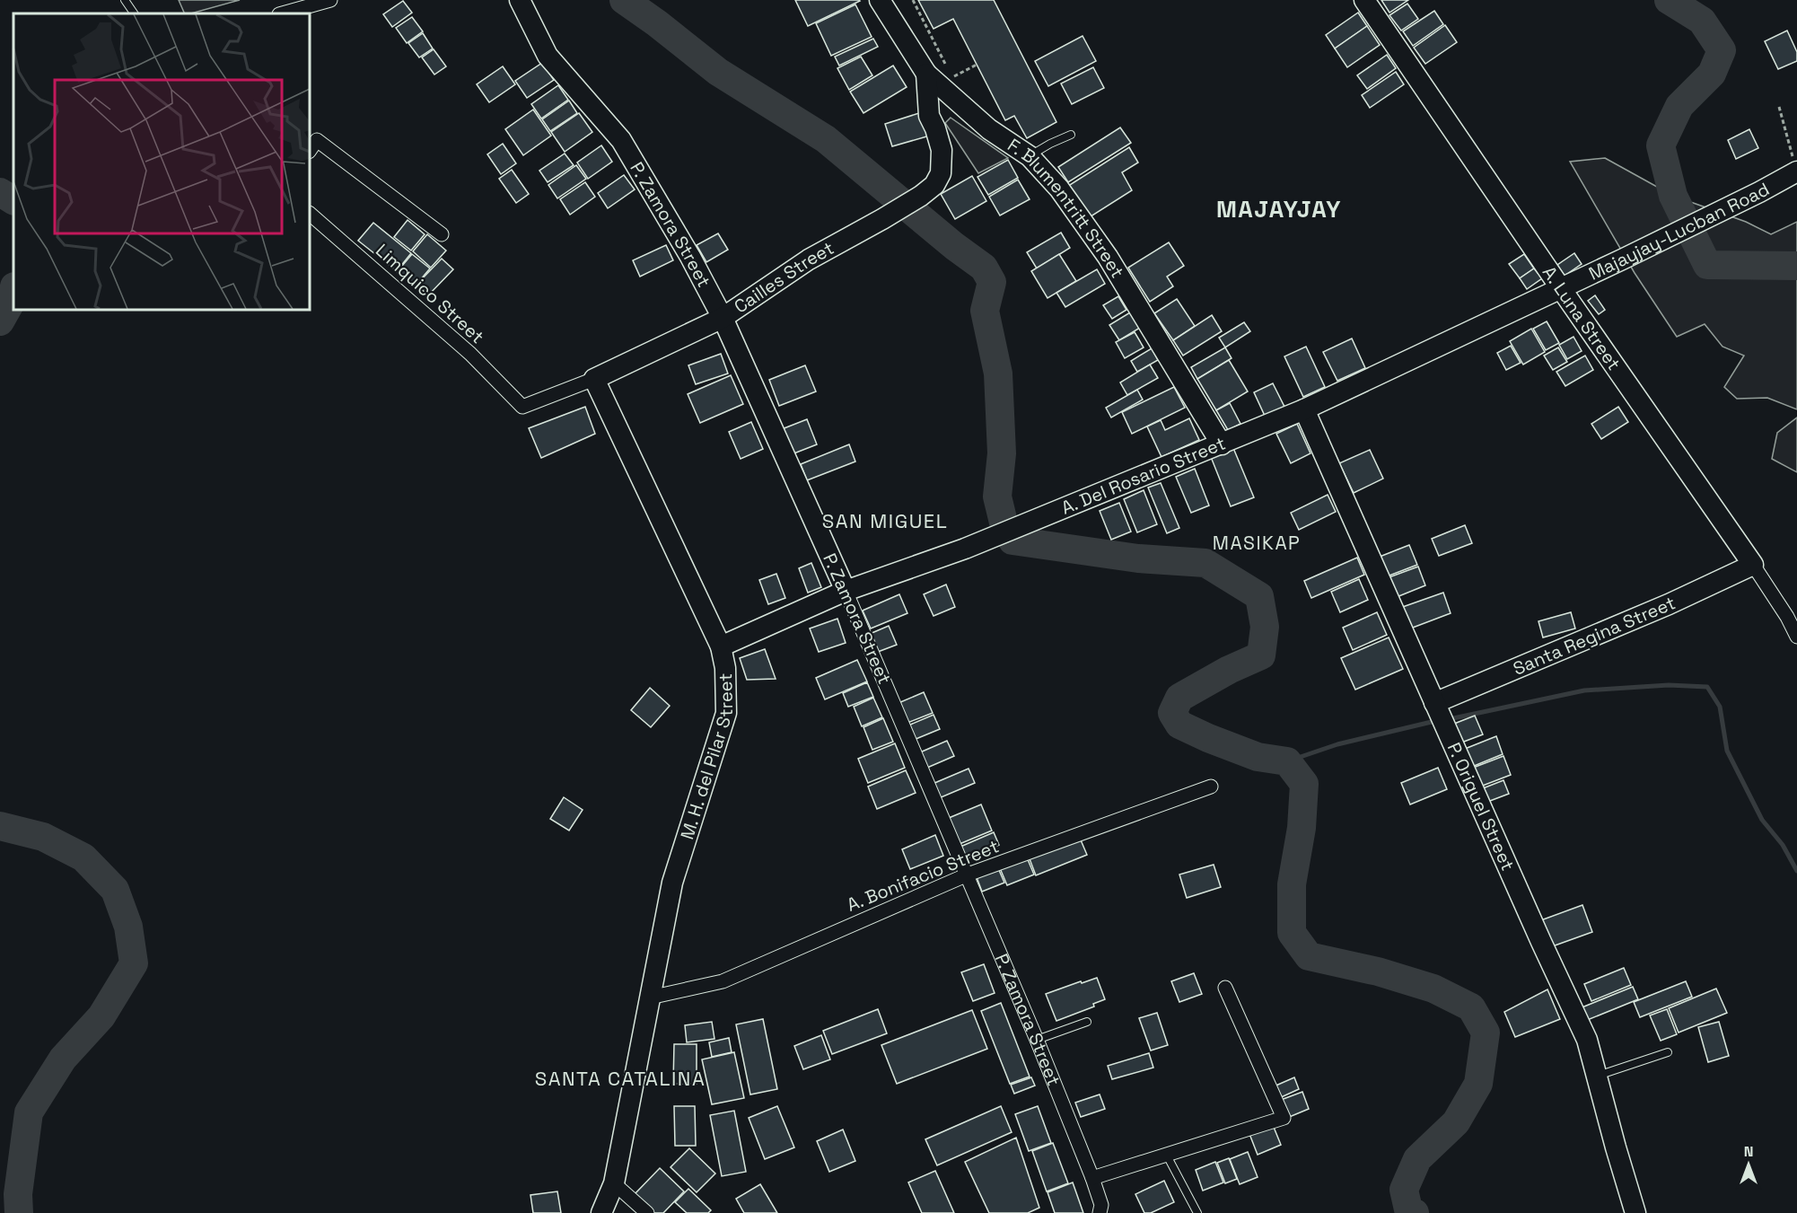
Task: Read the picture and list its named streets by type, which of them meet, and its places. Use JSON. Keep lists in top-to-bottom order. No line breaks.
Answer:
{"streets":{"main road":["F. Blumentritt Street","P. Zamora Street","Majayjay-Lucban Road","Cailles Street","A. Luna Street","A. Del Rosario Street","Santa Regina Street","M. H. del Pilar Street","P. Origuel Street"],"street":["Limquico Street","A. Bonifacio Street"]},"crossings":[["F. Blumentritt Street","Cailles Street"],["F. Blumentritt Street","A. Del Rosario Street"],["P. Zamora Street","Cailles Street"],["P. Zamora Street","A. Del Rosario Street"],["P. Zamora Street","A. Bonifacio Street"],["Majayjay-Lucban Road","A. Luna Street"],["Majayjay-Lucban Road","A. Del Rosario Street"],["Cailles Street","Limquico Street"],["Cailles Street","M. H. del Pilar Street"],["A. Luna Street","A. Del Rosario Street"],["A. Luna Street","Santa Regina Street"],["A. Del Rosario Street","M. H. del Pilar Street"],["A. Del Rosario Street","P. Origuel Street"],["Santa Regina Street","P. Origuel Street"],["M. H. del Pilar Street","A. Bonifacio Street"]],"districts":["MAJAYJAY","SAN MIGUEL","MASIKAP","SANTA CATALINA"],"north":"top"}
